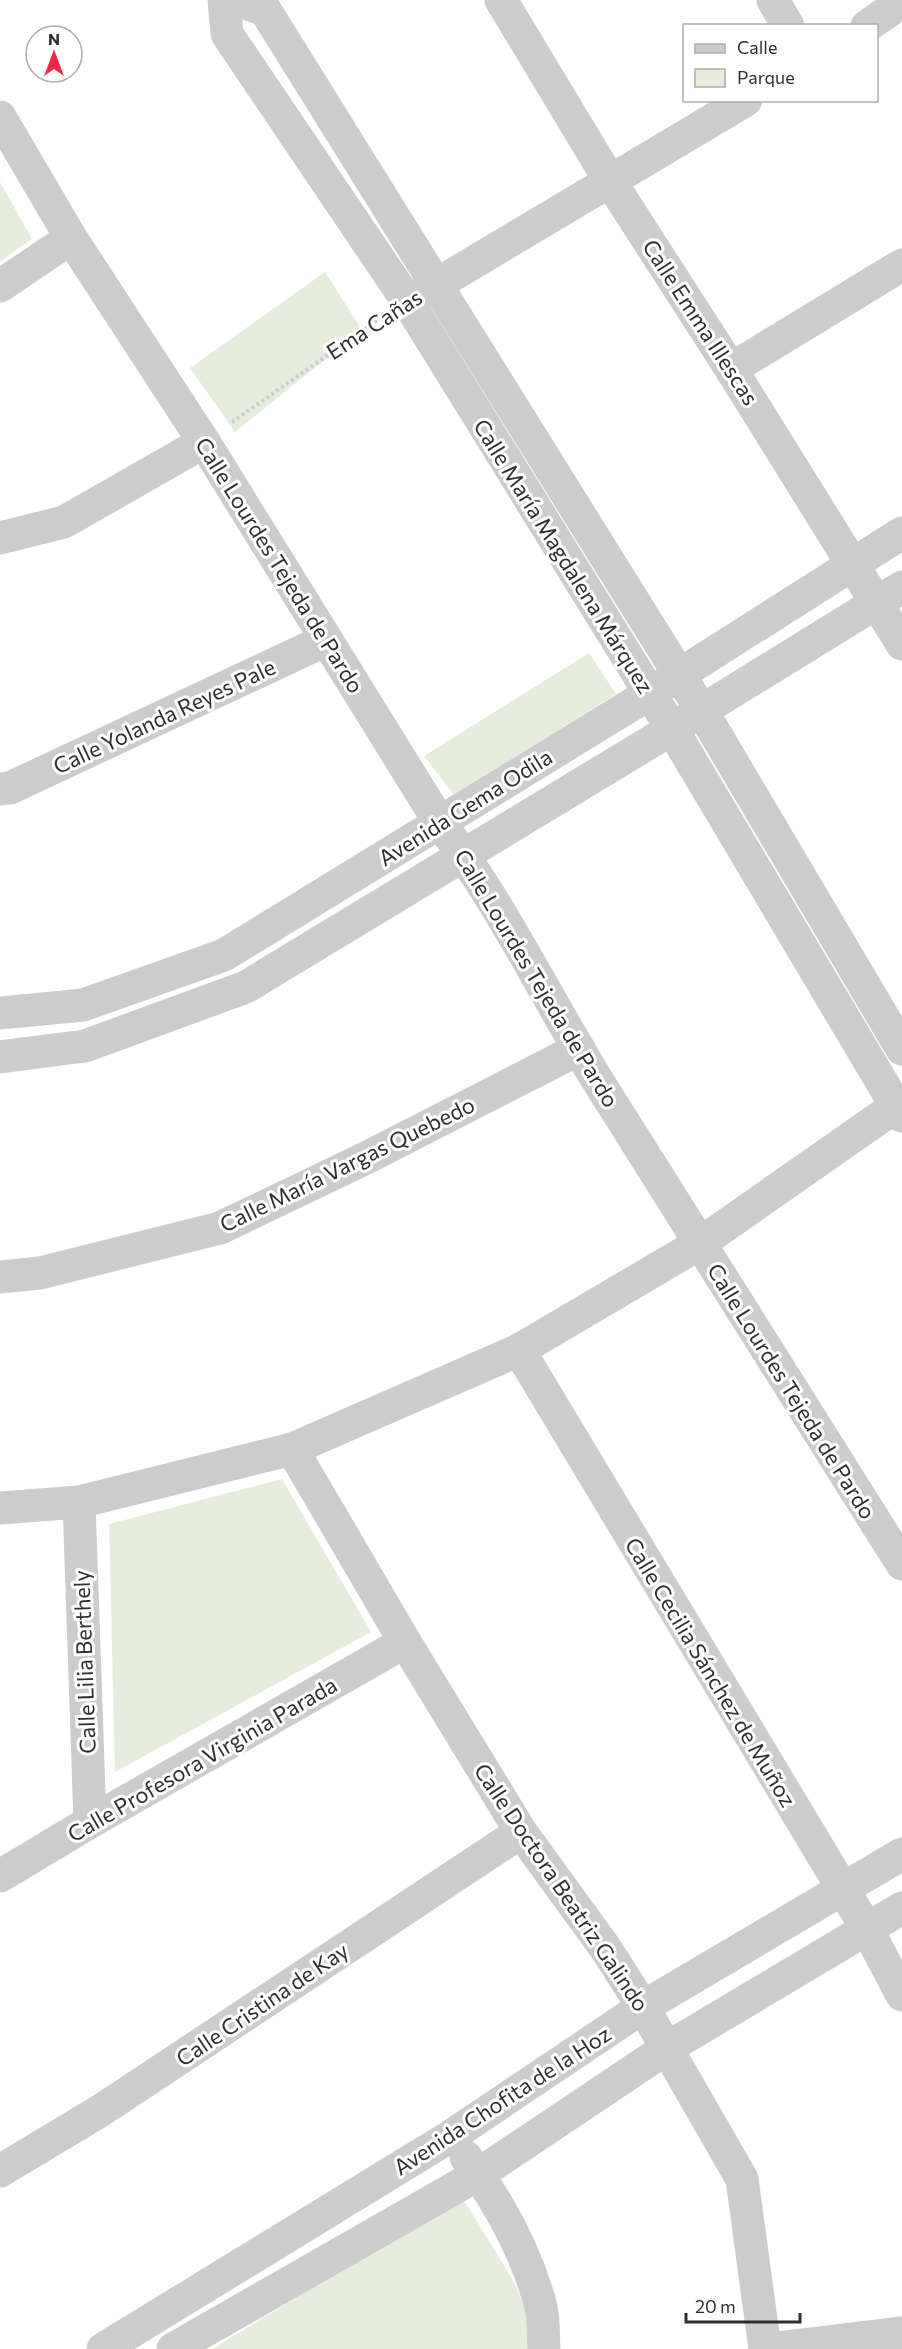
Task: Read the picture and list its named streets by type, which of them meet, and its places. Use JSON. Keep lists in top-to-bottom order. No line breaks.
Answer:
{"streets":{"street":["Calle Emma Illescas","Ema Cañas","Calle María Magdalena Márquez","Calle Lourdes Tejeda de Pardo","Calle Yolanda Reyes Pale","Avenida Gema Odila","Calle María Vargas Quebedo","Calle Lilia Berthely","Calle Cecilia Sánchez de Muñoz","Calle Profesora Virginia Parada","Calle Doctora Beatriz Galindo","Calle Cristina de Kay","Avenida Chofita de la Hoz"]},"crossings":[["Calle Emma Illescas","Ema Cañas"],["Calle Emma Illescas","Avenida Gema Odila"],["Ema Cañas","Calle María Magdalena Márquez"],["Ema Cañas","Calle Lourdes Tejeda de Pardo"],["Calle María Magdalena Márquez","Avenida Gema Odila"],["Calle Lourdes Tejeda de Pardo","Calle Yolanda Reyes Pale"],["Calle Lourdes Tejeda de Pardo","Avenida Gema Odila"],["Calle Lourdes Tejeda de Pardo","Calle María Vargas Quebedo"],["Calle Lilia Berthely","Calle Profesora Virginia Parada"],["Calle Cecilia Sánchez de Muñoz","Avenida Chofita de la Hoz"],["Calle Profesora Virginia Parada","Calle Doctora Beatriz Galindo"],["Calle Doctora Beatriz Galindo","Calle Cristina de Kay"],["Calle Doctora Beatriz Galindo","Avenida Chofita de la Hoz"]],"legend":["Calle","Parque"],"scale_bar":"20 m","north":"top"}
